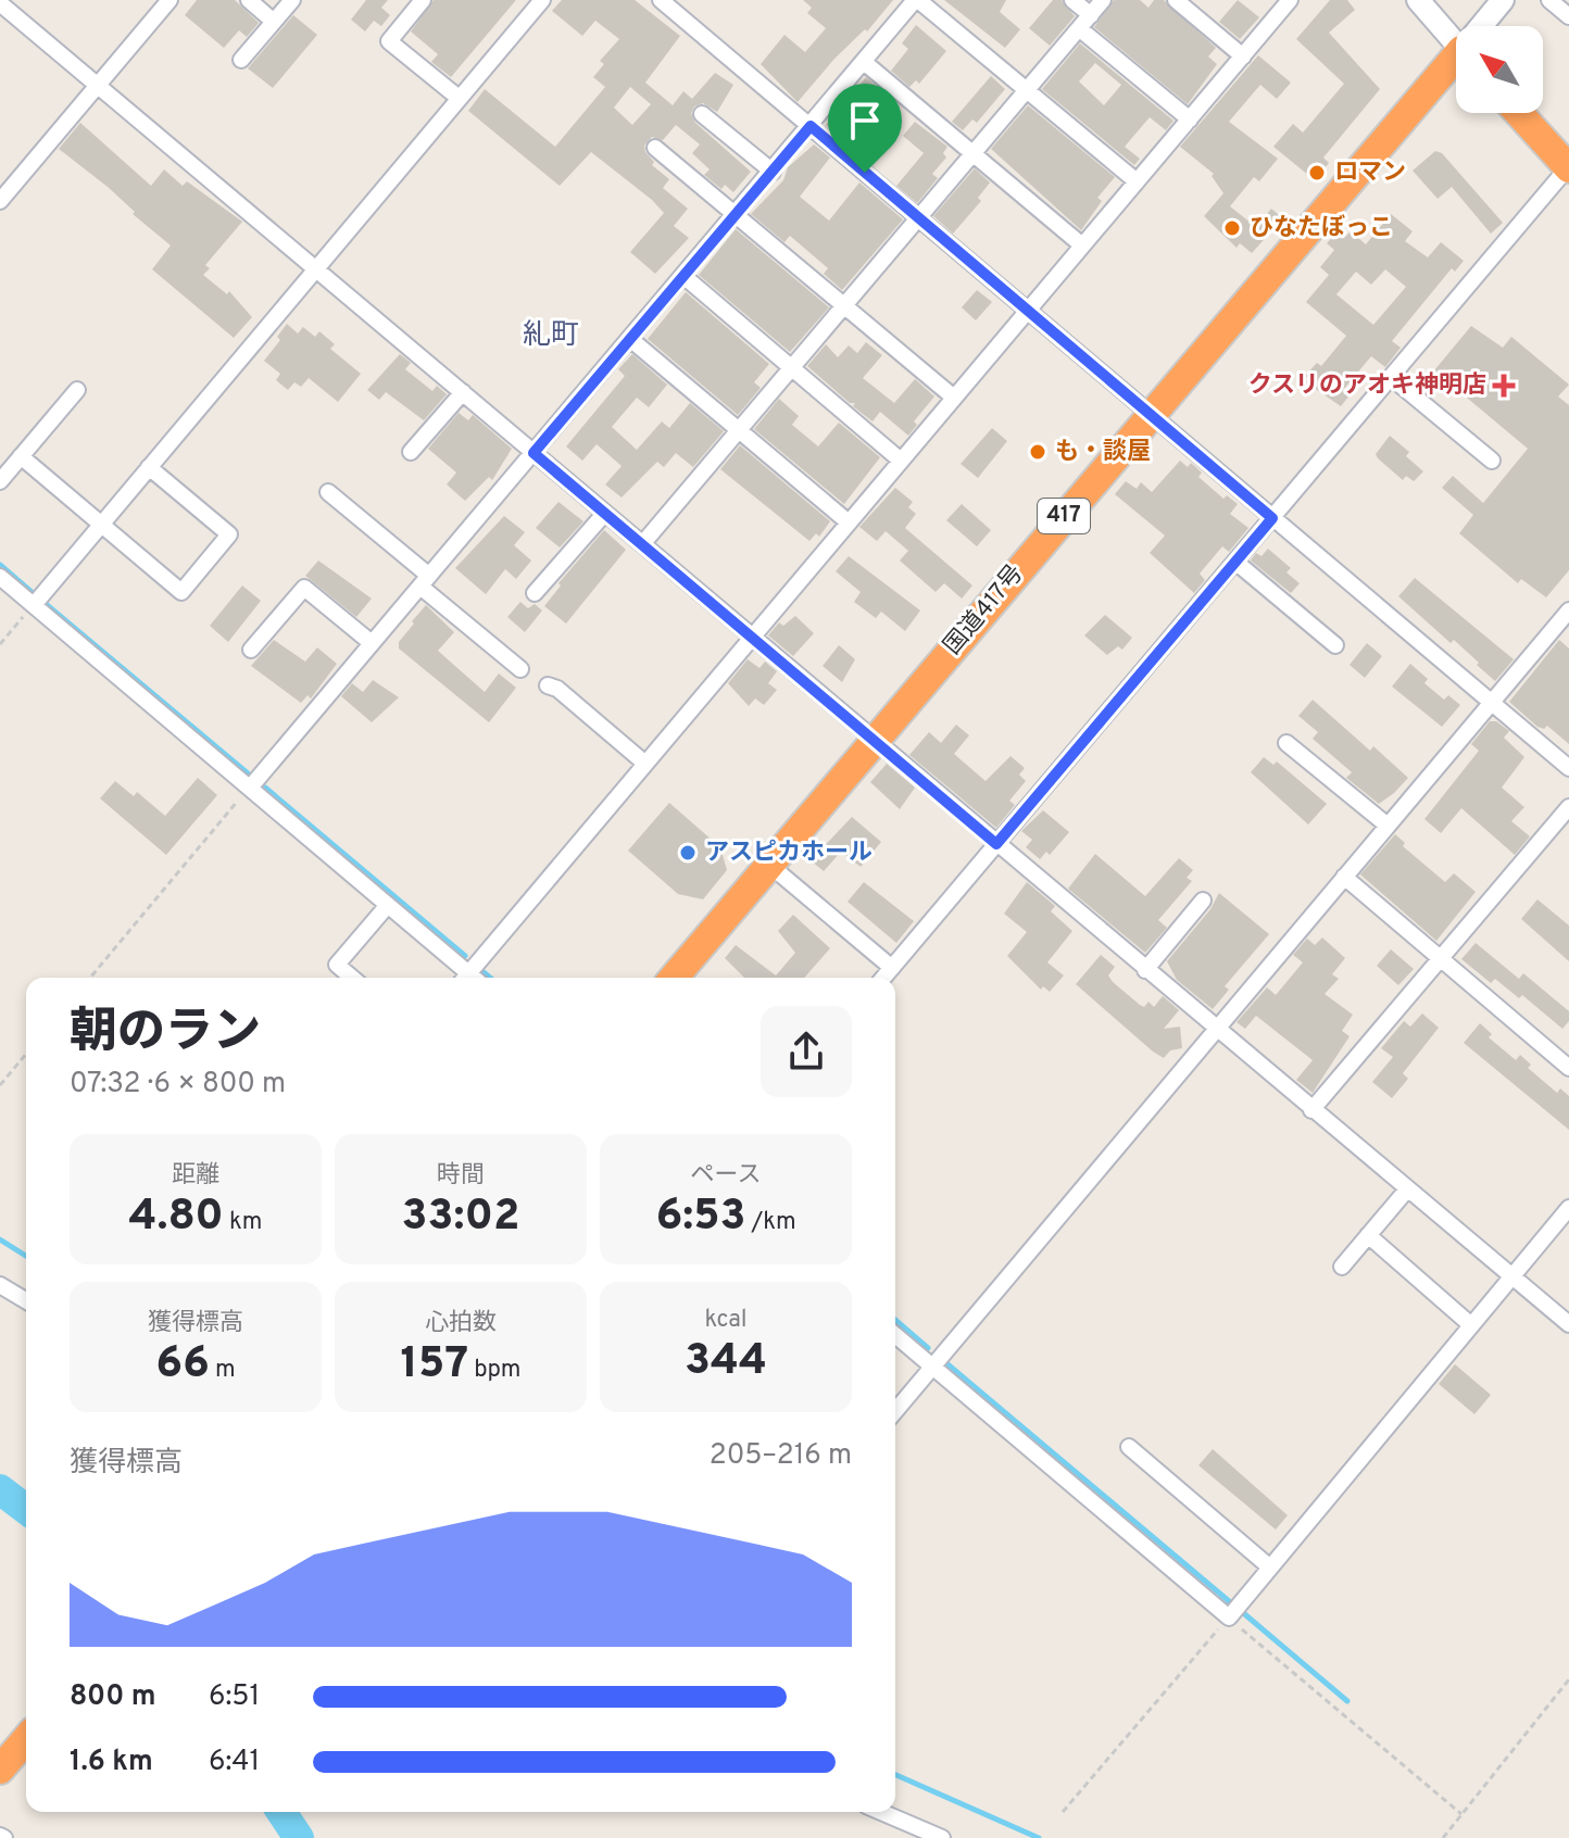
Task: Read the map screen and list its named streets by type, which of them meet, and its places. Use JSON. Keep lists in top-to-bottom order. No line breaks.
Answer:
{"streets":{"highway":["417","国道417号"]},"districts":["糺町"],"places":{"other":["ロマン","ひなたぼっこ","も・談屋","アスピカホール"],"health":["クスリのアオキ神明店"]},"north":"top left","page":{"heading":["朝のラン","07:32 · 6 × 800 m"],"stats":[["距離","4.80 km"],["時間","33:02"],["ペース","6:53 /km"],["獲得標高","66 m"],["心拍数","157 bpm"],["kcal","344"]],"chart":["獲得標高","205–216 m"],"list":[{"name":"800 m","note":"6:51"},{"name":"1.6 km","note":"6:41"}]}}
